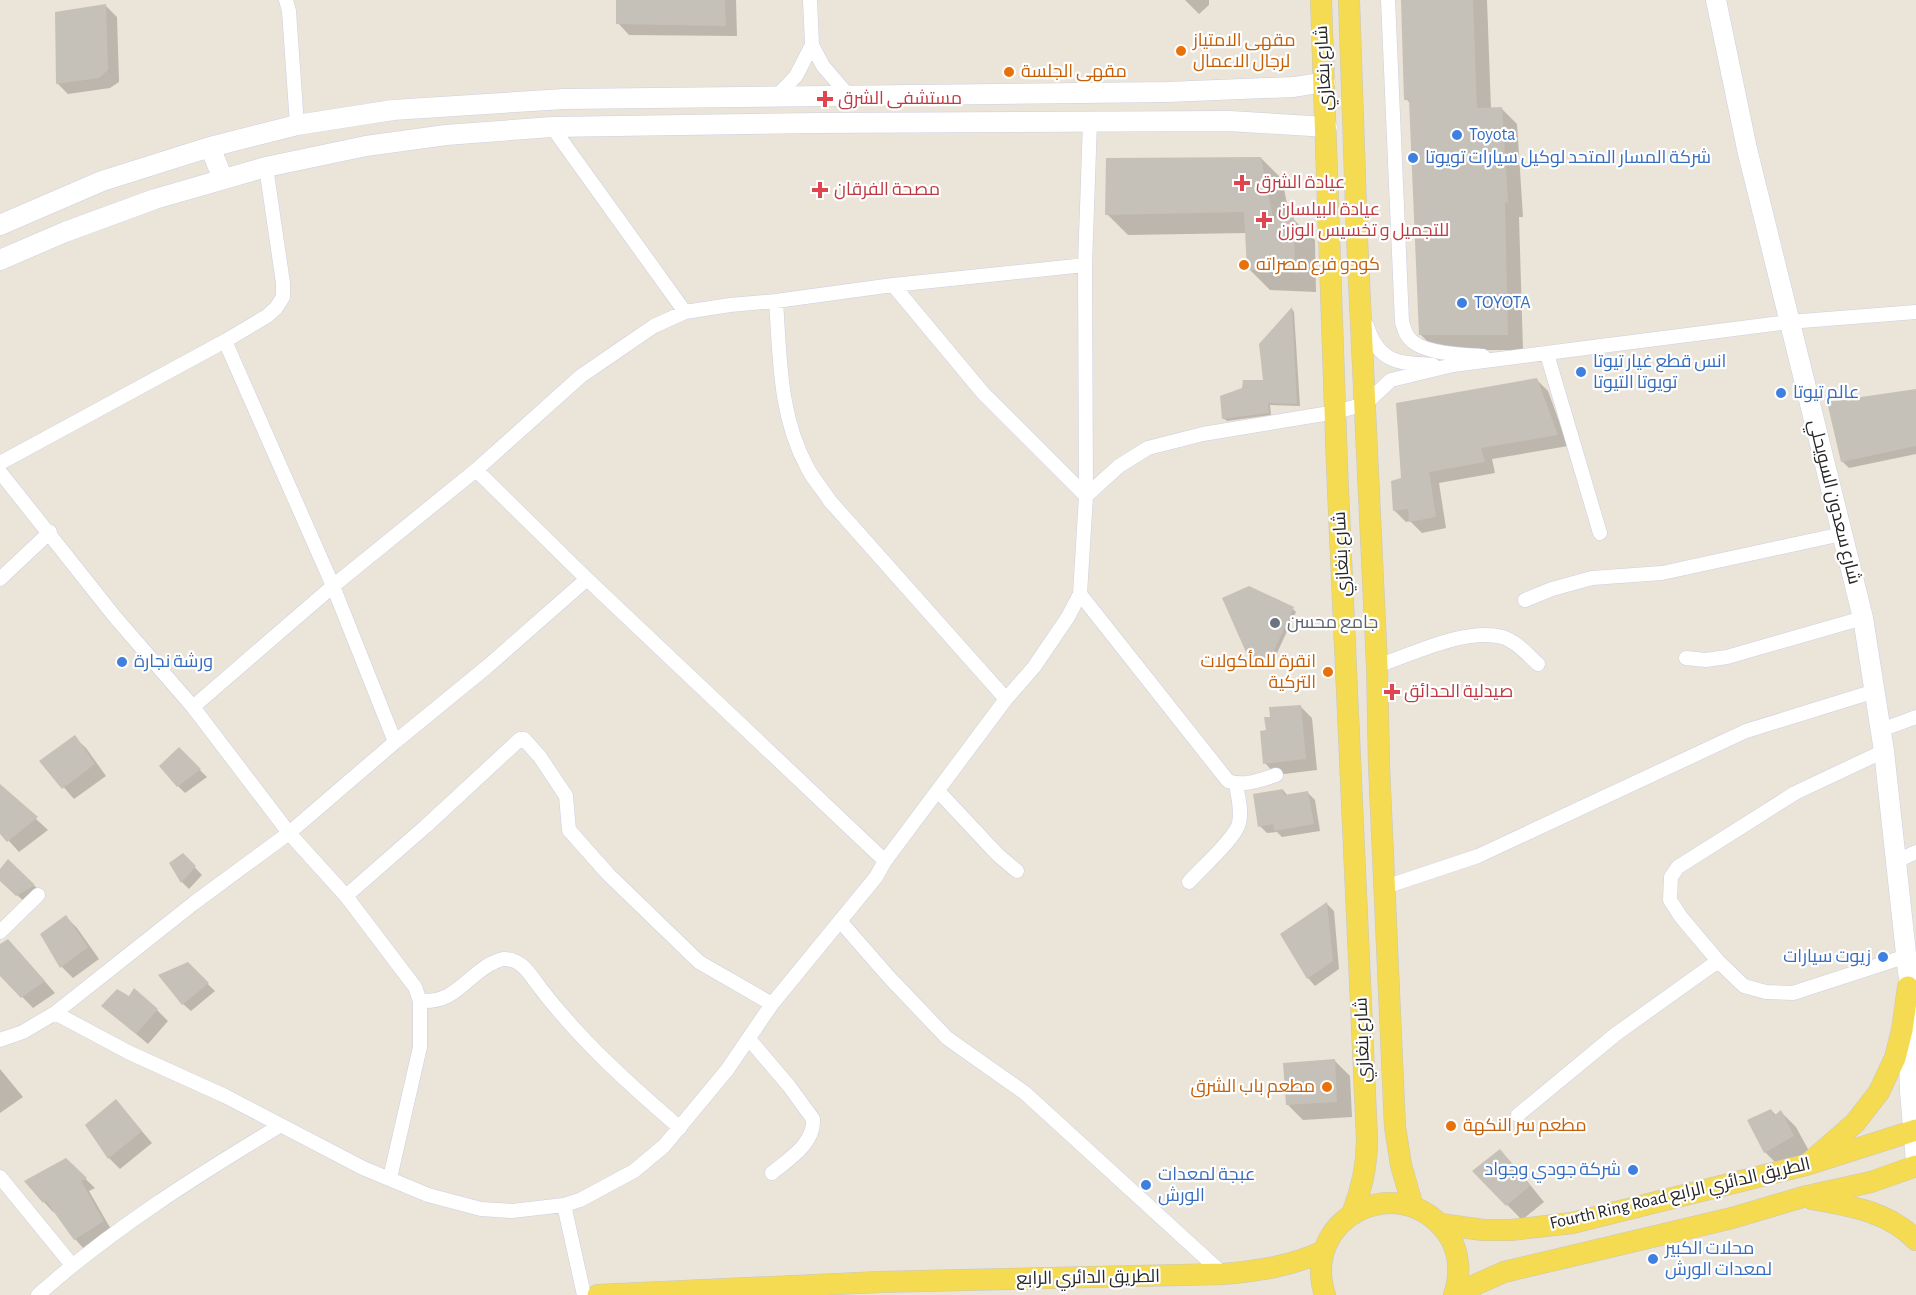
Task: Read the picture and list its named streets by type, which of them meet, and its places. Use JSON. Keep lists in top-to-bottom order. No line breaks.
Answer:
{"streets":{"main road":["شارع بنغازي","شارع سعدون السويحلي","Fourth Ring Road الطريق الدائري الرابع","الطريق الدائري الرابع"]},"places":{"other":["مقهى الامتياز لرجال الاعمال","مقهى الجلسة","Toyota","شركة المسار المتحد لوكيل سيارات تويوتا","كودو فرع مصراته","TOYOTA","انس قطع غيار تيوتا تويوتا التيوتا","عالم تيوتا","جامع محسن","ورشة نجارة","انقرة للمأكولات التركية","زيوت سيارات","مطعم باب الشرق","مطعم سر النكهة","شركة جودي وجواد","عبجة لمعدات الورش","محلات الكبير لمعدات الورش"],"health":["مستشفى الشرق","عيادة الشرق","مصحة الفرقان","عيادة البيلسان للتجميل و تخسيس الوزن","صيدلية الحدائق"]}}
